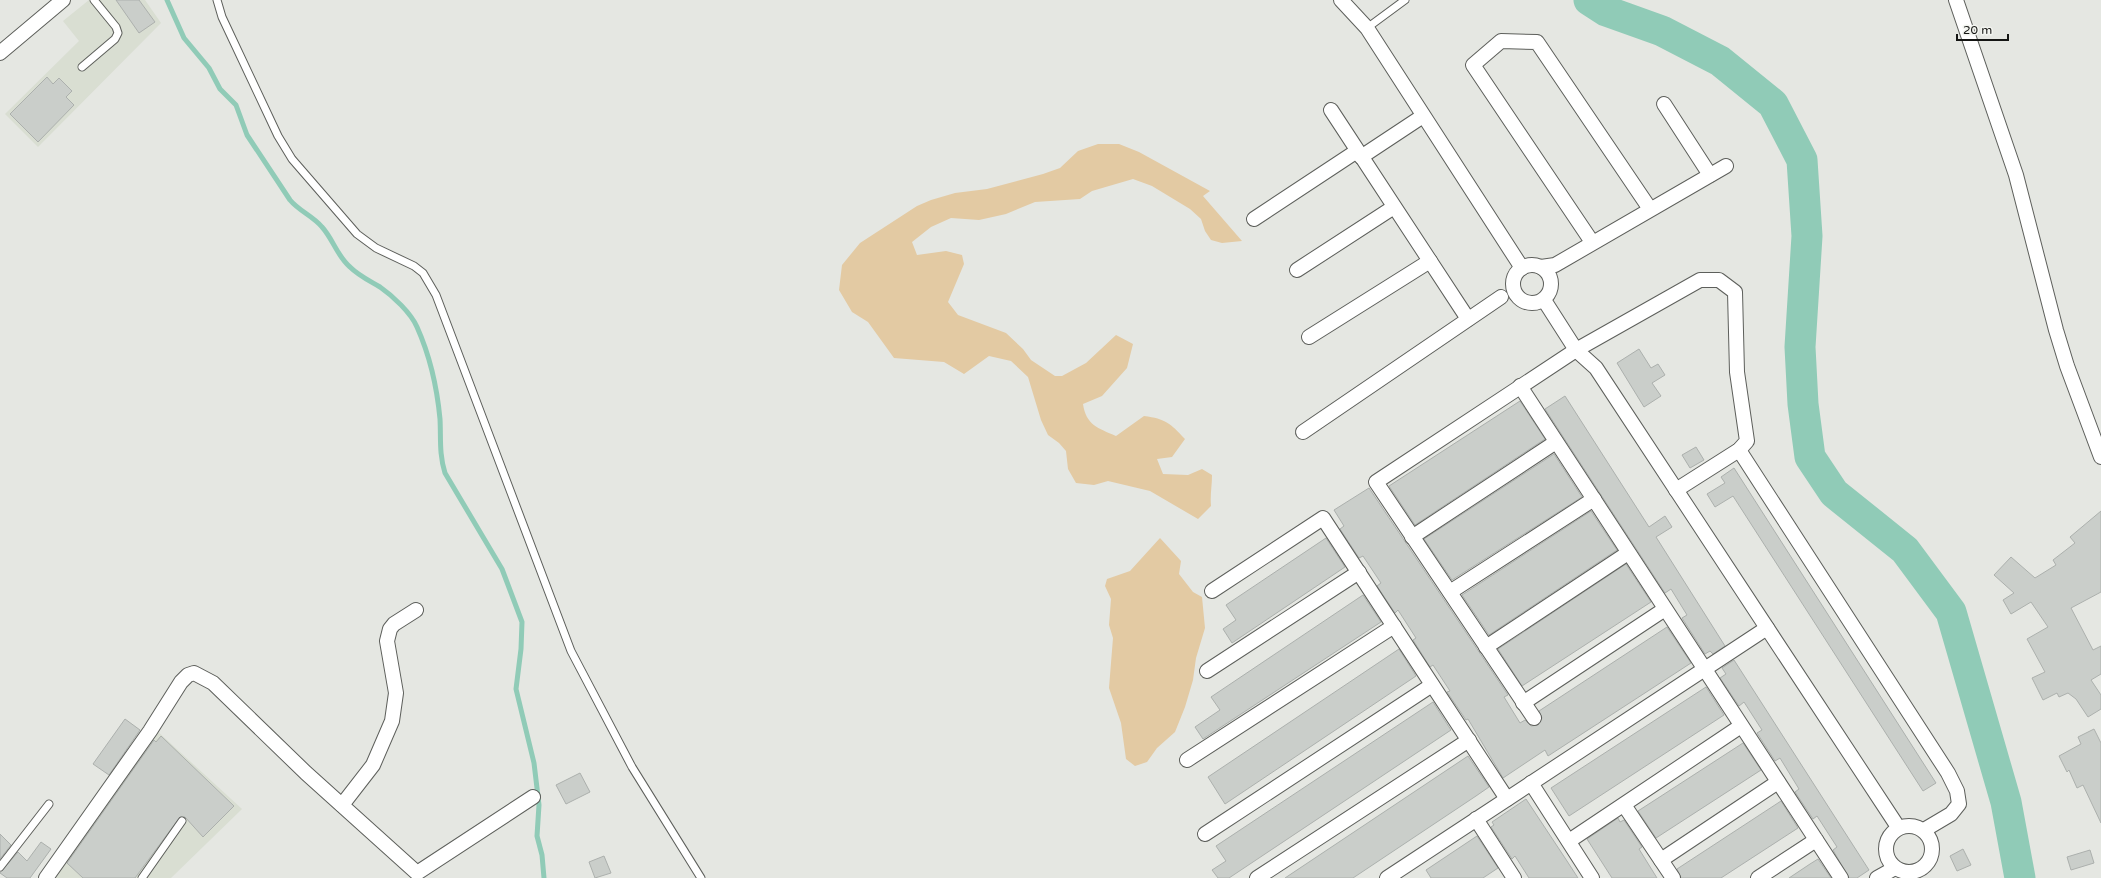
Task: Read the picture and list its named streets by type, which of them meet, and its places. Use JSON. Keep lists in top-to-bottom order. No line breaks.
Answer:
{"scale_bar":"20 m"}
